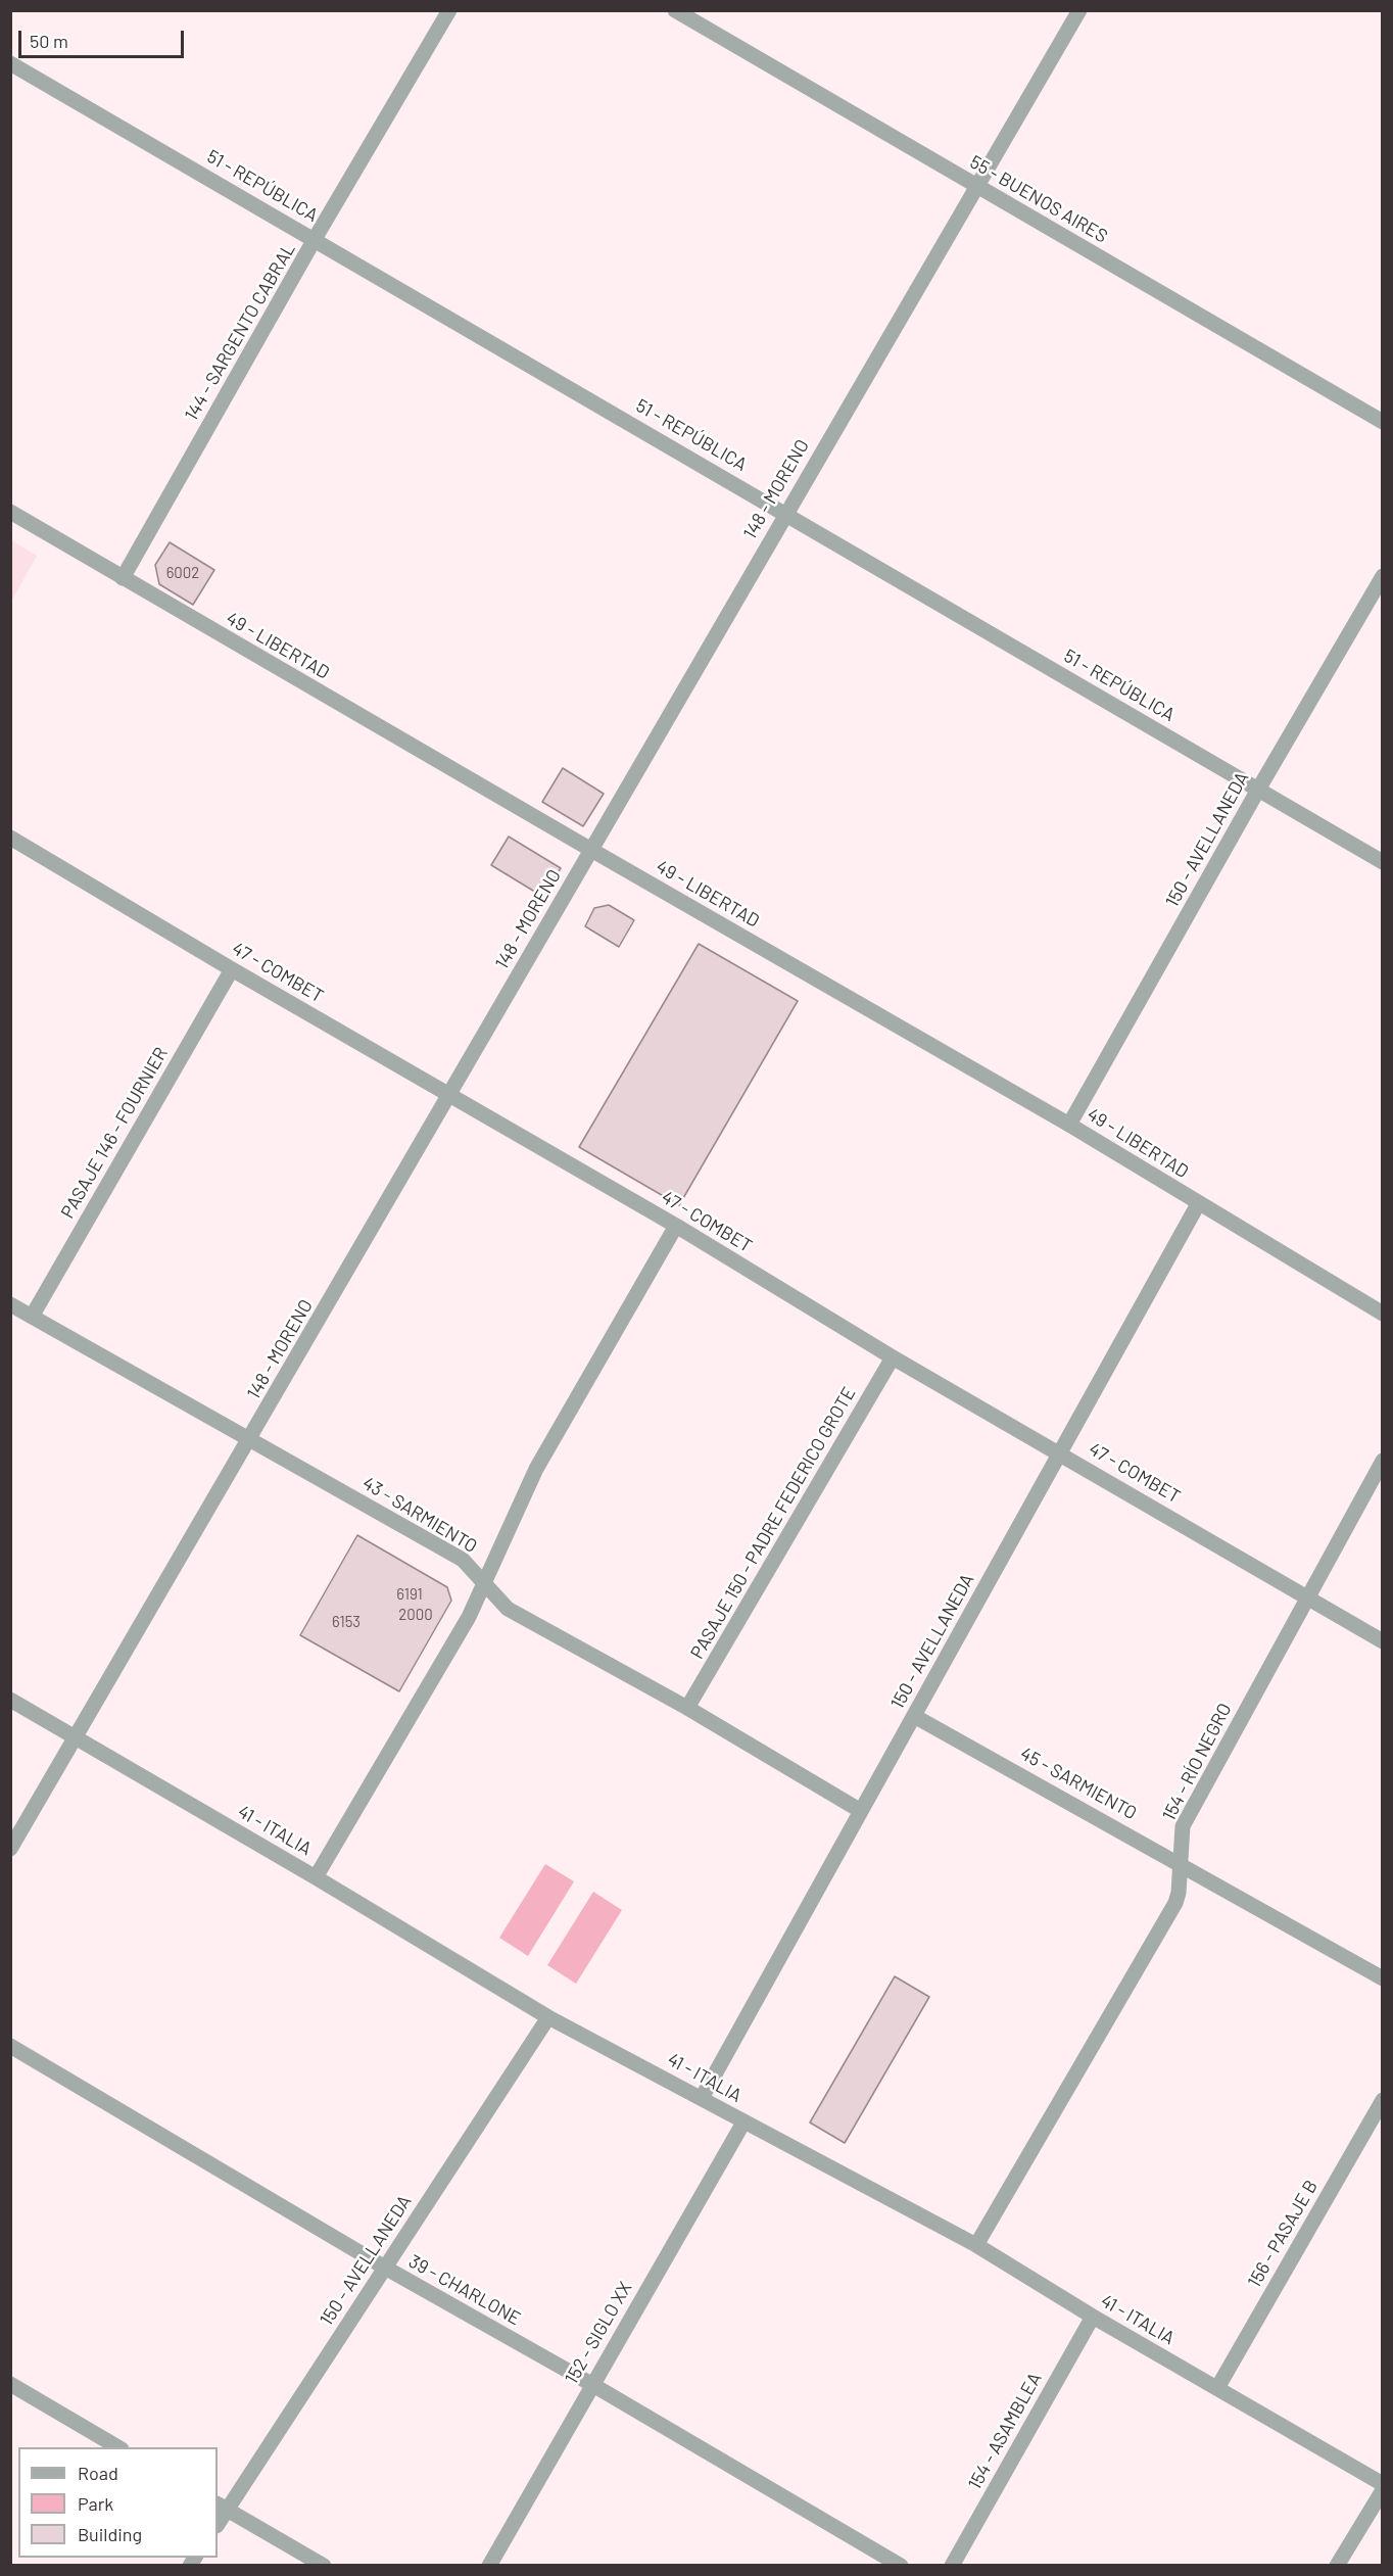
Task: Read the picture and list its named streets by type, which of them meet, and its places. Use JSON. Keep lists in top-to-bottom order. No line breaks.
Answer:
{"streets":{"street":["51 - REPÚBLICA","55 - BUENOS AIRES","144 - SARGENTO CABRAL","148 - MORENO","49 - LIBERTAD","150 - AVELLANEDA","47 - COMBET","PASAJE 146 - FOURNIER","43 - SARMIENTO","PASAJE 150 - PADRE FEDERICO GROTE","154 - RÍO NEGRO","45 - SARMIENTO","41 - ITALIA","156 - PASAJE B","39 - CHARLONE","152 - SIGLO XX","154 - ASAMBLEA"]},"crossings":[["51 - REPÚBLICA","144 - SARGENTO CABRAL"],["51 - REPÚBLICA","148 - MORENO"],["51 - REPÚBLICA","150 - AVELLANEDA"],["55 - BUENOS AIRES","148 - MORENO"],["144 - SARGENTO CABRAL","49 - LIBERTAD"],["148 - MORENO","49 - LIBERTAD"],["148 - MORENO","47 - COMBET"],["148 - MORENO","43 - SARMIENTO"],["148 - MORENO","41 - ITALIA"],["49 - LIBERTAD","150 - AVELLANEDA"],["150 - AVELLANEDA","47 - COMBET"],["150 - AVELLANEDA","43 - SARMIENTO"],["150 - AVELLANEDA","45 - SARMIENTO"],["150 - AVELLANEDA","41 - ITALIA"],["150 - AVELLANEDA","39 - CHARLONE"],["47 - COMBET","PASAJE 146 - FOURNIER"],["47 - COMBET","PASAJE 150 - PADRE FEDERICO GROTE"],["47 - COMBET","154 - RÍO NEGRO"],["PASAJE 146 - FOURNIER","43 - SARMIENTO"],["43 - SARMIENTO","PASAJE 150 - PADRE FEDERICO GROTE"],["154 - RÍO NEGRO","45 - SARMIENTO"],["154 - RÍO NEGRO","41 - ITALIA"],["41 - ITALIA","156 - PASAJE B"],["41 - ITALIA","152 - SIGLO XX"],["41 - ITALIA","154 - ASAMBLEA"],["39 - CHARLONE","152 - SIGLO XX"]],"house_numbers":["6002","6191","2000","6153"],"legend":["Road","Park","Building"],"scale_bar":"50 m"}
